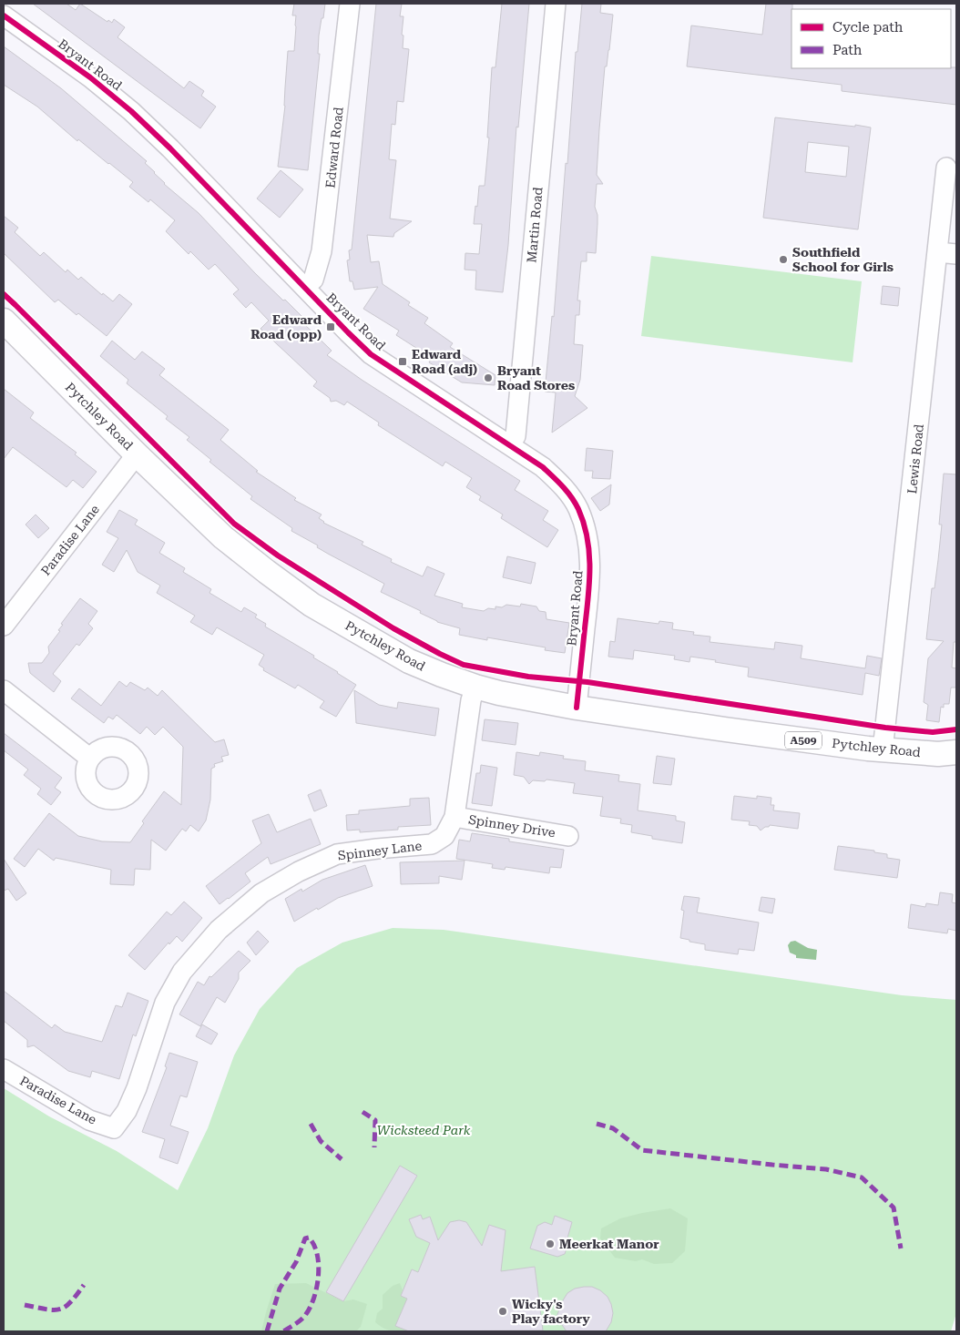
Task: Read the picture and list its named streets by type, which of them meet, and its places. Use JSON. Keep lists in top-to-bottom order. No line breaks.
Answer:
{"streets":{"main road":["Pytchley Road","A509"],"street":["Bryant Road","Edward Road","Martin Road","Lewis Road","Paradise Lane","Spinney Drive","Spinney Lane"]},"crossings":[["Bryant Road","Edward Road"],["Bryant Road","Martin Road"],["Bryant Road","Pytchley Road"],["Pytchley Road","Lewis Road"],["Pytchley Road","Paradise Lane"],["Pytchley Road","Spinney Lane"],["Paradise Lane","Spinney Lane"],["Spinney Drive","Spinney Lane"]],"parks":["Wicksteed Park"],"places":{"other":["Southfield School for Girls","Bryant Road Stores","Meerkat Manor","Wicky's Play factory"],"transit":["Edward Road (opp)","Edward Road (adj)"]},"legend":["Cycle path","Path"]}
